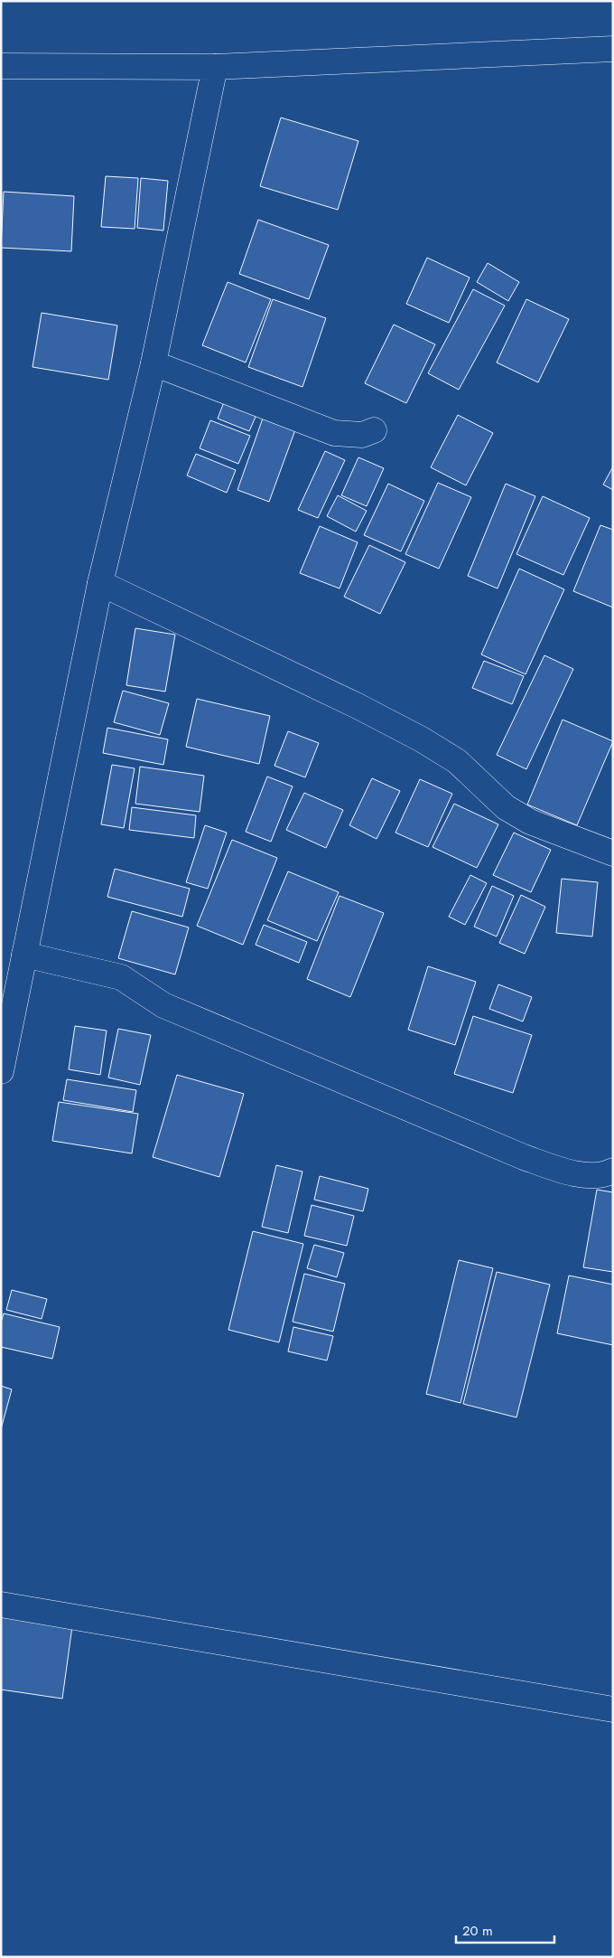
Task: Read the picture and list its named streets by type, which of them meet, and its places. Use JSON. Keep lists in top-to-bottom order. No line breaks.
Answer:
{"scale_bar":"20 m"}
